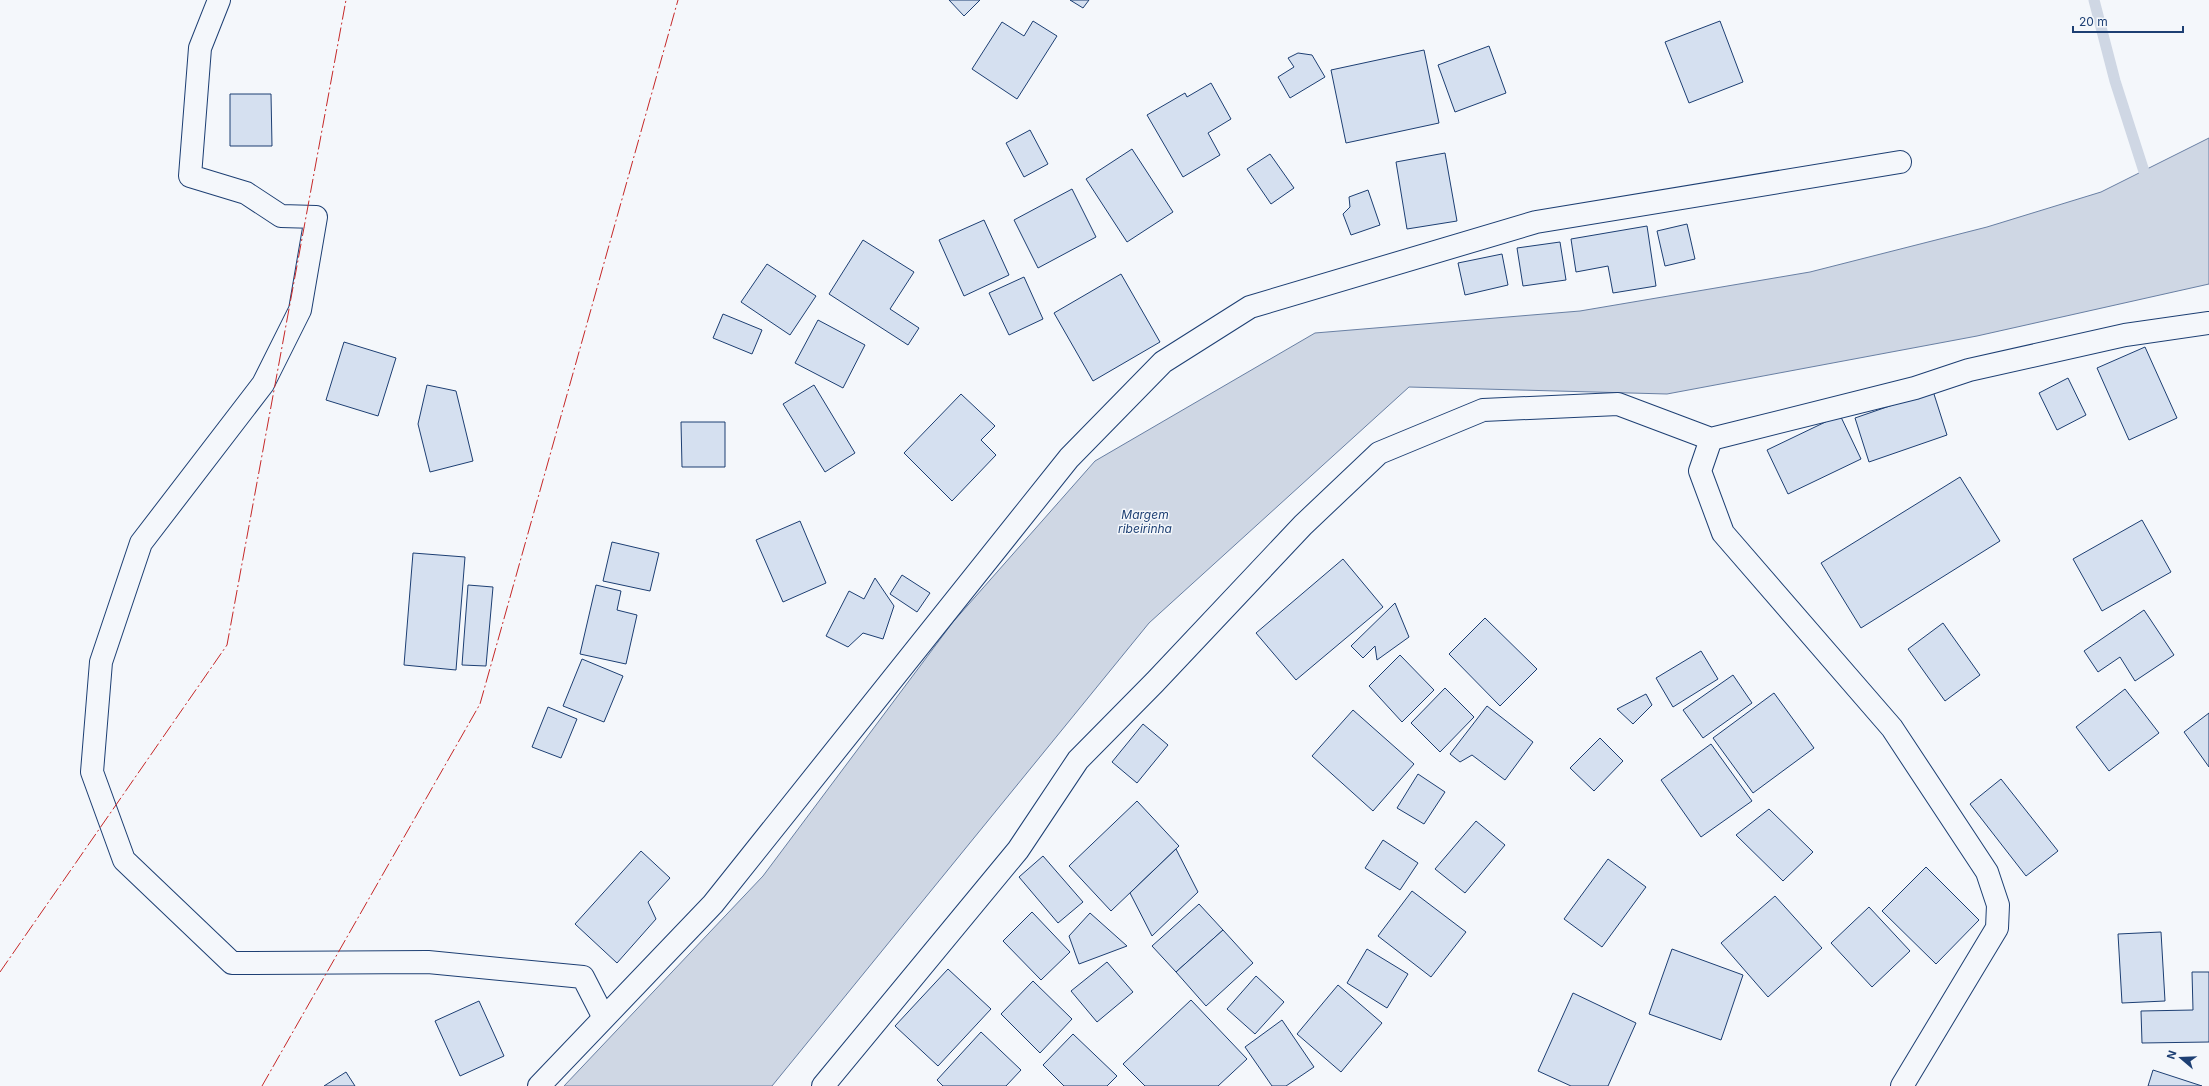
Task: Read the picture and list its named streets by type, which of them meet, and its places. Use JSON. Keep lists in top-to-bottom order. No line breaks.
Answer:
{"water":["Margem ribeirinha"],"scale_bar":"20 m","north":"left"}
